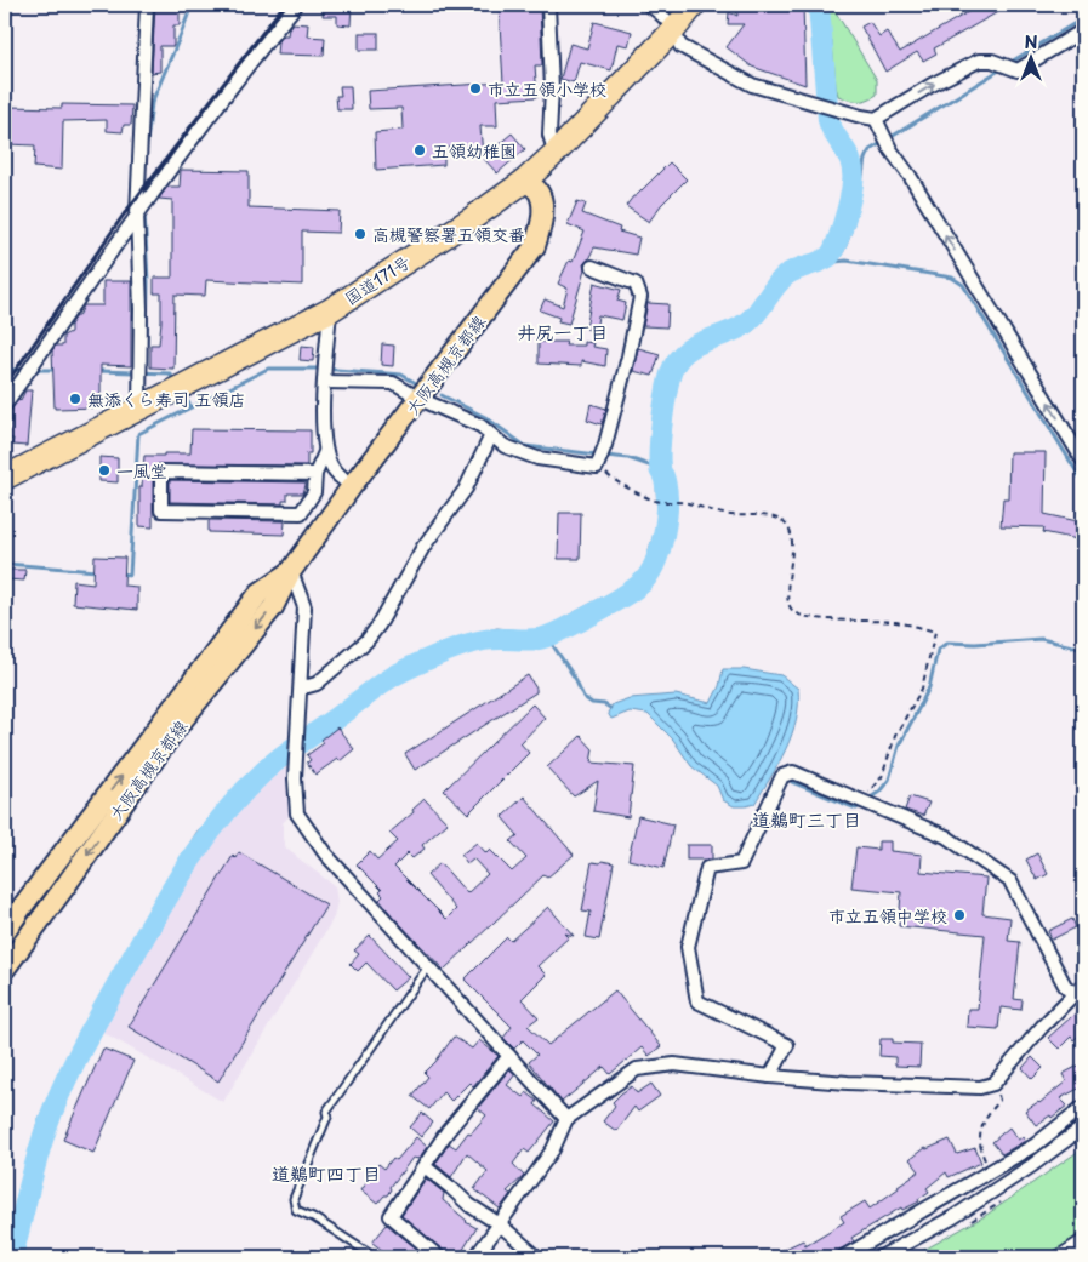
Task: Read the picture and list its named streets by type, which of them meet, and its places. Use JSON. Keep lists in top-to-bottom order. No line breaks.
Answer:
{"streets":{"highway":["国道171号"],"main road":["大阪高槻京都線"]},"crossings":[["国道171号","大阪高槻京都線"]],"districts":["井尻一丁目","道鵜町三丁目","道鵜町四丁目"],"places":["市立五領小学校","五領幼稚園","高槻警察署五領交番","無添くら寿司 五領店","一風堂","市立五領中学校"],"north":"top"}
